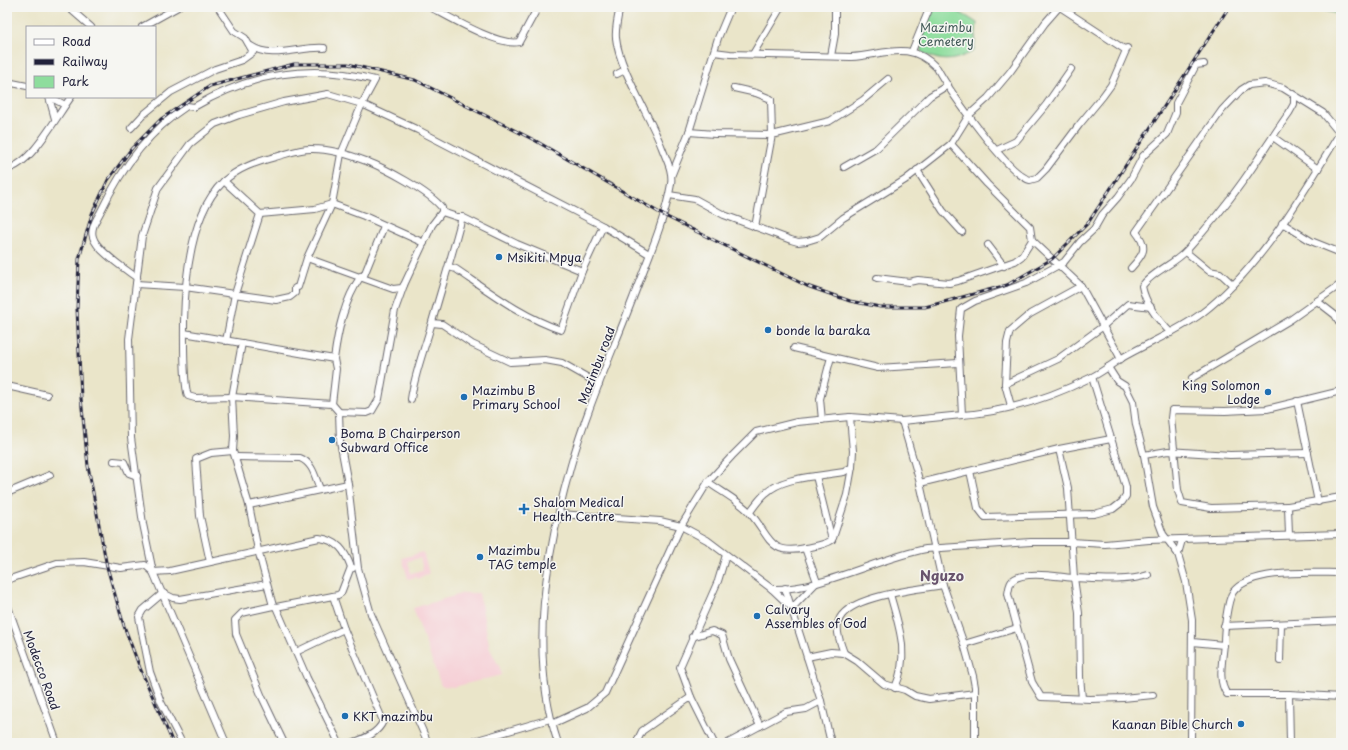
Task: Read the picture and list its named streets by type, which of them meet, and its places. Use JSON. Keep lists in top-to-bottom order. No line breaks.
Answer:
{"streets":{"street":["Mazimbu road","Modecco Road"]},"districts":["Nguzo"],"parks":["Mazimbu Cemetery"],"places":{"other":["Msikiti Mpya","bonde la baraka","King Solomon Lodge","Mazimbu B Primary School","Boma B Chairperson Subward Office","Mazimbu TAG temple","Calvary Assembles of God","KKT mazimbu","Kaanan Bible Church"],"health":["Shalom Medical Health Centre"]},"legend":["Road","Railway","Park"]}
